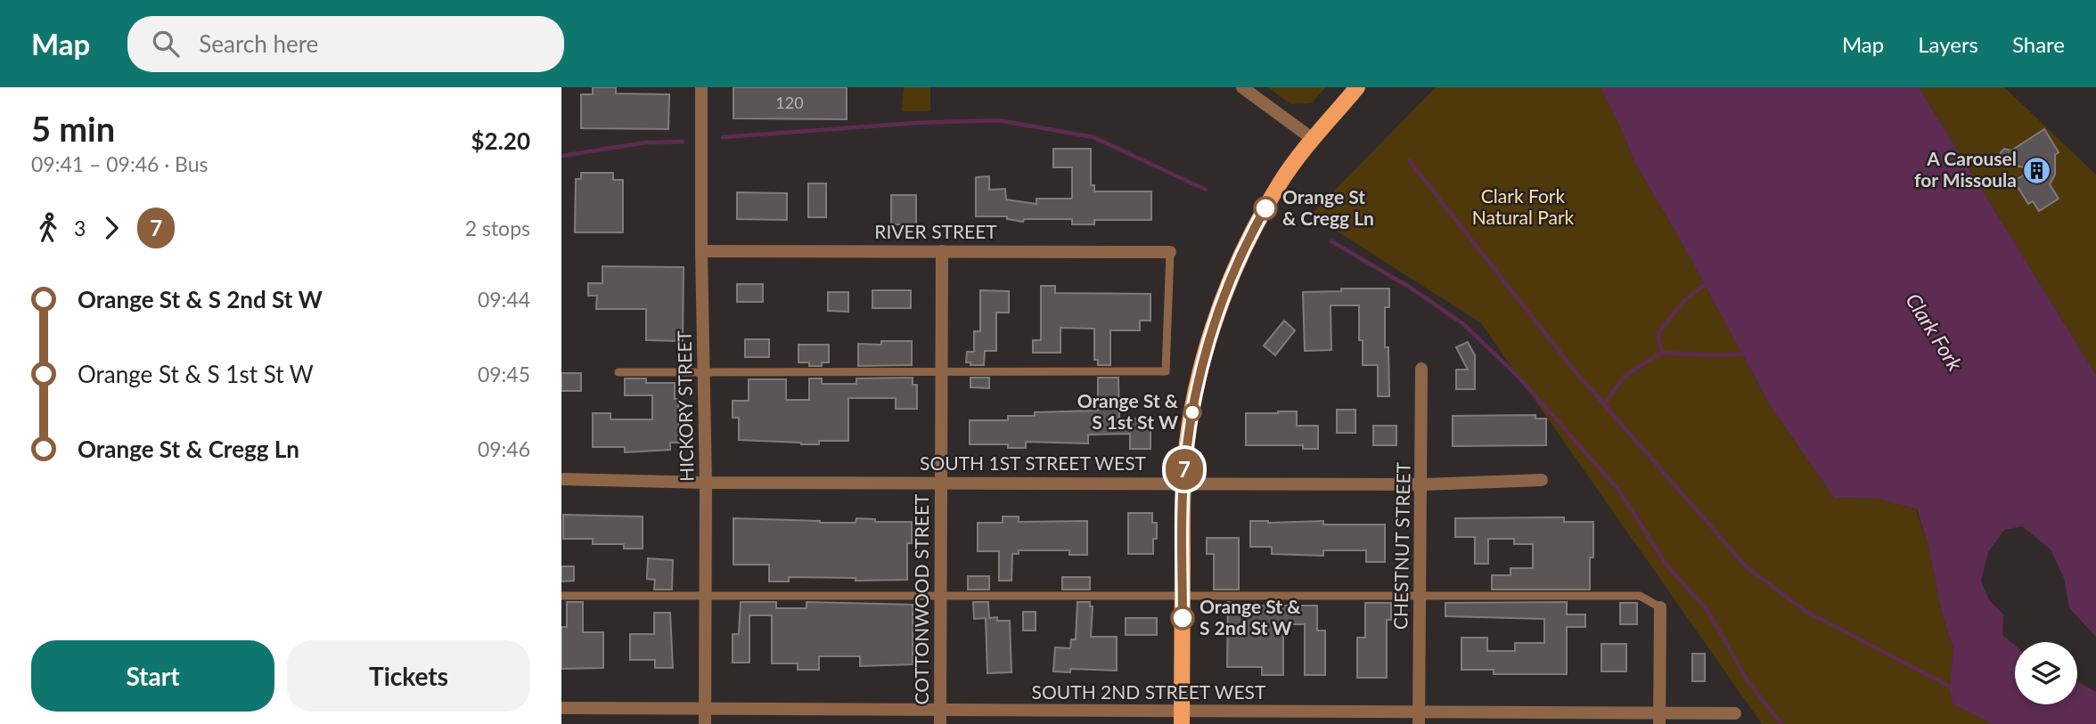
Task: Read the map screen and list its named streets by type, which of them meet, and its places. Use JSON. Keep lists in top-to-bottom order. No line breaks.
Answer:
{"streets":{"street":["RIVER STREET","HICKORY STREET","SOUTH 1ST STREET WEST","CHESTNUT STREET","COTTONWOOD STREET","SOUTH 2ND STREET WEST"]},"crossings":[["RIVER STREET","HICKORY STREET"],["RIVER STREET","COTTONWOOD STREET"],["HICKORY STREET","SOUTH 1ST STREET WEST"],["HICKORY STREET","SOUTH 2ND STREET WEST"],["SOUTH 1ST STREET WEST","CHESTNUT STREET"],["SOUTH 1ST STREET WEST","COTTONWOOD STREET"],["CHESTNUT STREET","SOUTH 2ND STREET WEST"],["COTTONWOOD STREET","SOUTH 2ND STREET WEST"]],"water":["Clark Fork"],"parks":["Clark Fork Natural Park"],"places":{"building":["A Carousel for Missoula"],"other":["Orange St & Cregg Ln","Orange St & S 1st St W","Orange St & S 2nd St W"]},"lines":["bus line 7"],"house_numbers":["120"],"page":{"header":"Map","search":"Search here","nav":["Map","Layers","Share"],"heading":["5 min","09:41 – 09:46 · Bus","$2.20"],"on_map":"7","legs":["3","7","2 stops"],"list":[{"name":"Orange St & S 2nd St W","value":"09:44"},{"name":"Orange St & S 1st St W","value":"09:45"},{"name":"Orange St & Cregg Ln","value":"09:46"}],"buttons":["Start","Tickets"]}}
